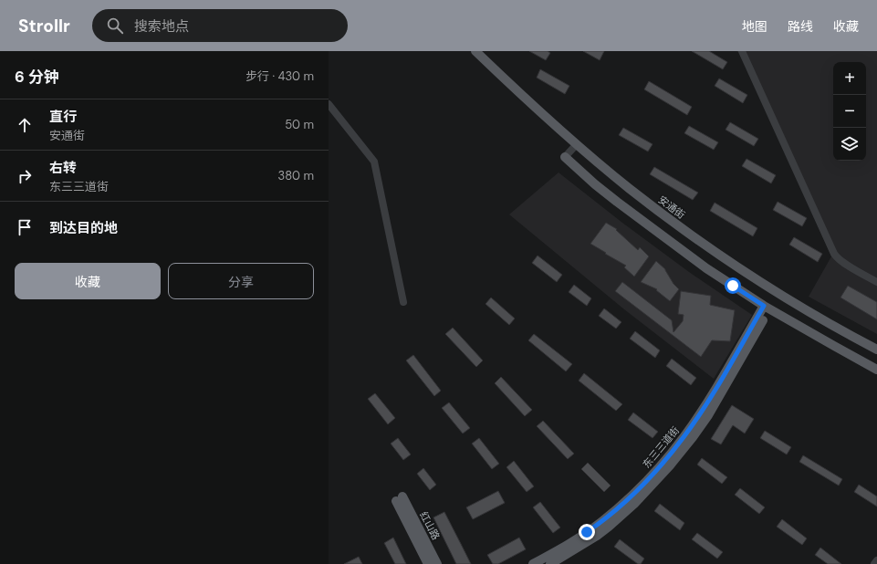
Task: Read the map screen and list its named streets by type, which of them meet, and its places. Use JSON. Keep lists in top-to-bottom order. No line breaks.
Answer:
{"streets":{"main road":["安通街","东三三道街","红山路"]},"page":{"header":"Strollr","search":"搜索地点","nav":["地图","路线","收藏"],"heading":["6 分钟","步行 · 430 m"],"map_buttons":["+","−"],"list":[["直行","安通街","50 m"],["右转","东三三道街","380 m"],"到达目的地"],"buttons":["收藏","分享"]}}
